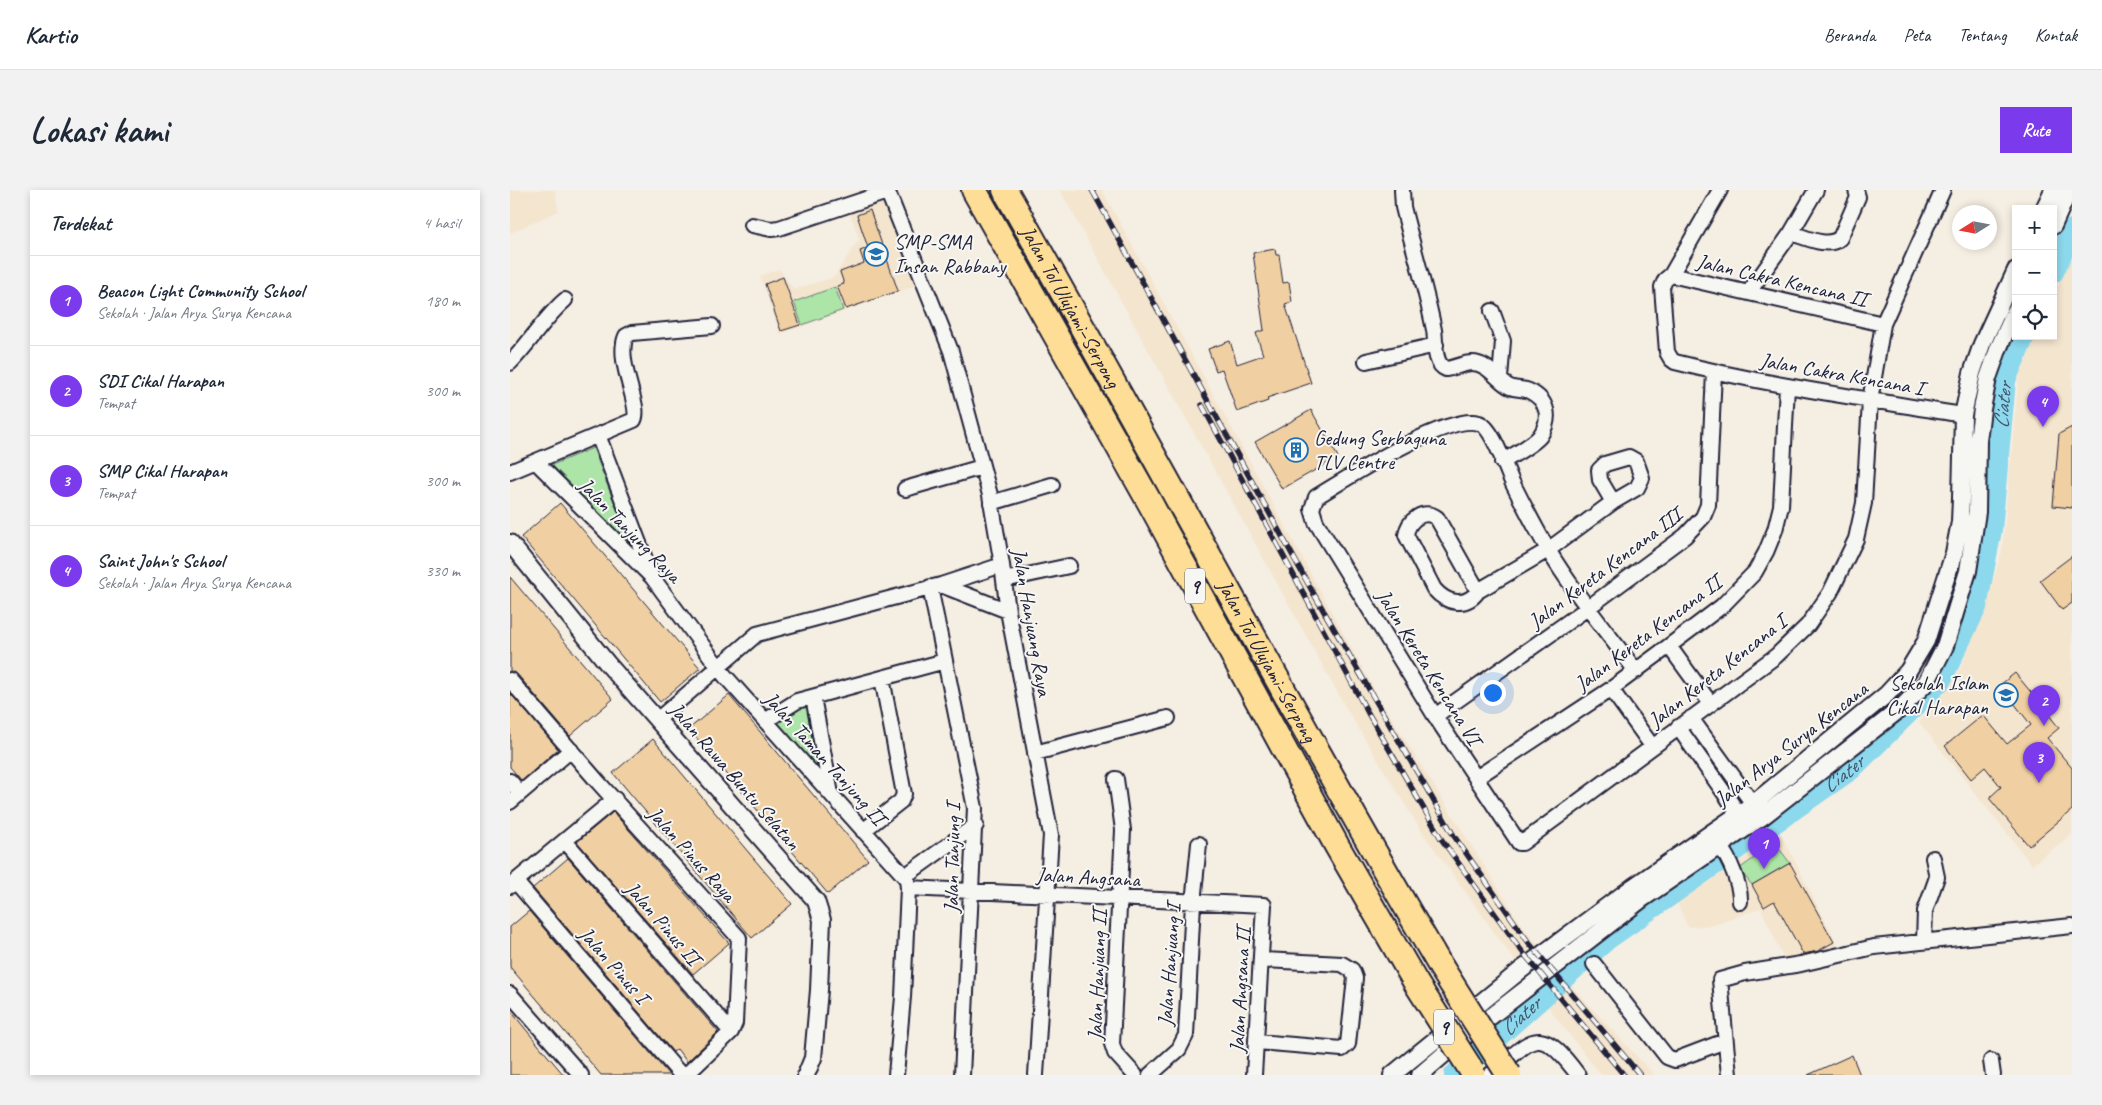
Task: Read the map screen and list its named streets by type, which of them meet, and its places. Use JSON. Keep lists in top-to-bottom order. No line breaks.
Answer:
{"streets":{"highway":["Jalan Tol Ulujami–Serpong","9"],"street":["Jalan Cakra Kencana II","Jalan Cakra Kencana I","Jalan Tanjung Raya","Jalan Kereta Kencana III","Jalan Hanjuang Raya","Jalan Kereta Kencana II","Jalan Kereta Kencana VI","Jalan Kereta Kencana I","Jalan Arya Surya Kencana","Jalan Taman Tanjung II","Jalan Rawa Buntu Selatan","Jalan Pinus Raya","Jalan Tanjung I","Jalan Angsana","Jalan Pinus II","Jalan Pinus I","Jalan Hanjuang I","Jalan Hanjuang II","Jalan Angsana II"]},"crossings":[["Jalan Cakra Kencana II","Jalan Cakra Kencana I"],["Jalan Cakra Kencana II","Jalan Kereta Kencana I"],["Jalan Cakra Kencana I","Jalan Kereta Kencana III"],["Jalan Cakra Kencana I","Jalan Kereta Kencana II"],["Jalan Cakra Kencana I","Jalan Kereta Kencana I"],["Jalan Cakra Kencana I","Jalan Arya Surya Kencana"],["Jalan Tanjung Raya","Jalan Taman Tanjung II"],["Jalan Kereta Kencana III","Jalan Kereta Kencana VI"],["Jalan Hanjuang Raya","Jalan Angsana"],["Jalan Kereta Kencana II","Jalan Kereta Kencana VI"],["Jalan Kereta Kencana VI","Jalan Kereta Kencana I"],["Jalan Taman Tanjung II","Jalan Angsana"],["Jalan Pinus Raya","Jalan Pinus II"],["Jalan Tanjung I","Jalan Angsana"],["Jalan Angsana","Jalan Hanjuang I"],["Jalan Angsana","Jalan Hanjuang II"],["Jalan Angsana","Jalan Angsana II"]],"water":["Ciater"],"places":{"school or university":["SMP-SMA Insan Rabbany","Sekolah Islam Cikal Harapan"],"building":["Gedung Serbaguna TLV Centre"]},"north":"left","page":{"header":"Kartio","nav":["Beranda","Peta","Tentang","Kontak"],"buttons":"Rute","title":"Lokasi kami","heading":["Terdekat","4 hasil"],"map_buttons":["+","−"],"list":[{"mark":"1","name":"Beacon Light Community School","note":"Sekolah · Jalan Arya Surya Kencana","value":"180 m"},{"mark":"2","name":"SDI Cikal Harapan","note":"Tempat","value":"300 m"},{"mark":"3","name":"SMP Cikal Harapan","note":"Tempat","value":"300 m"},{"mark":"4","name":"Saint John's School","note":"Sekolah · Jalan Arya Surya Kencana","value":"330 m"}],"pins":["4","2","3","1"]}}
